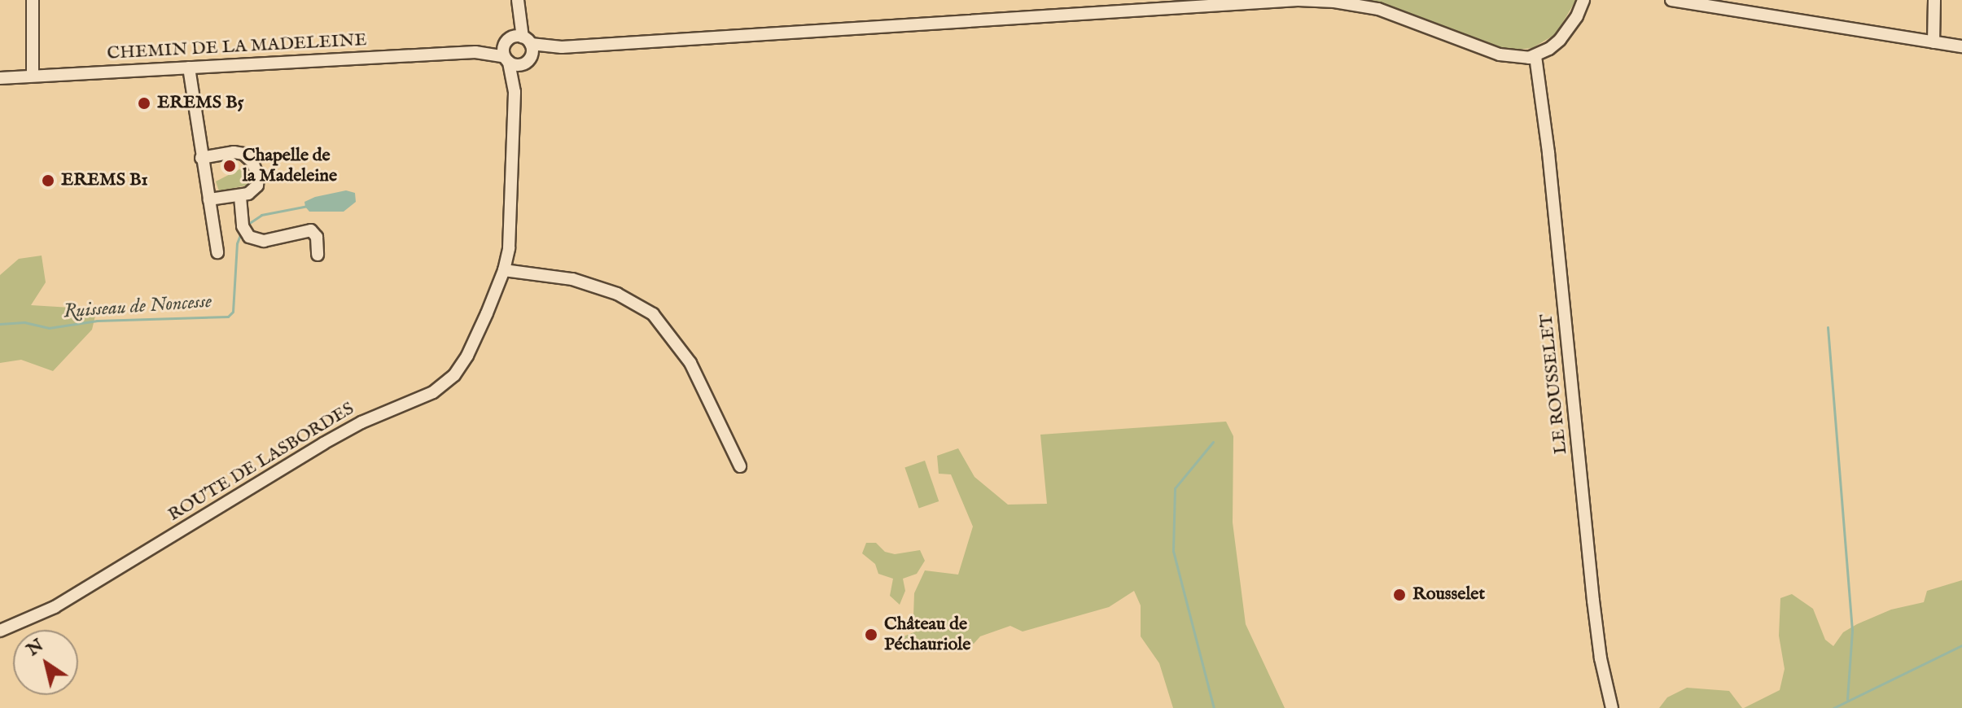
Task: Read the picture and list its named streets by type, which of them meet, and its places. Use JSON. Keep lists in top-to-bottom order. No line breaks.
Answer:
{"streets":{"street":["CHEMIN DE LA MADELEINE","LE ROUSSELET","ROUTE DE LASBORDES"]},"crossings":[["CHEMIN DE LA MADELEINE","LE ROUSSELET"],["CHEMIN DE LA MADELEINE","ROUTE DE LASBORDES"]],"water":["Ruisseau de Noncesse"],"places":["EREMS B5","Chapelle de la Madeleine","EREMS B1","Rousselet","Château de Péchauriole"],"north":"top left"}
